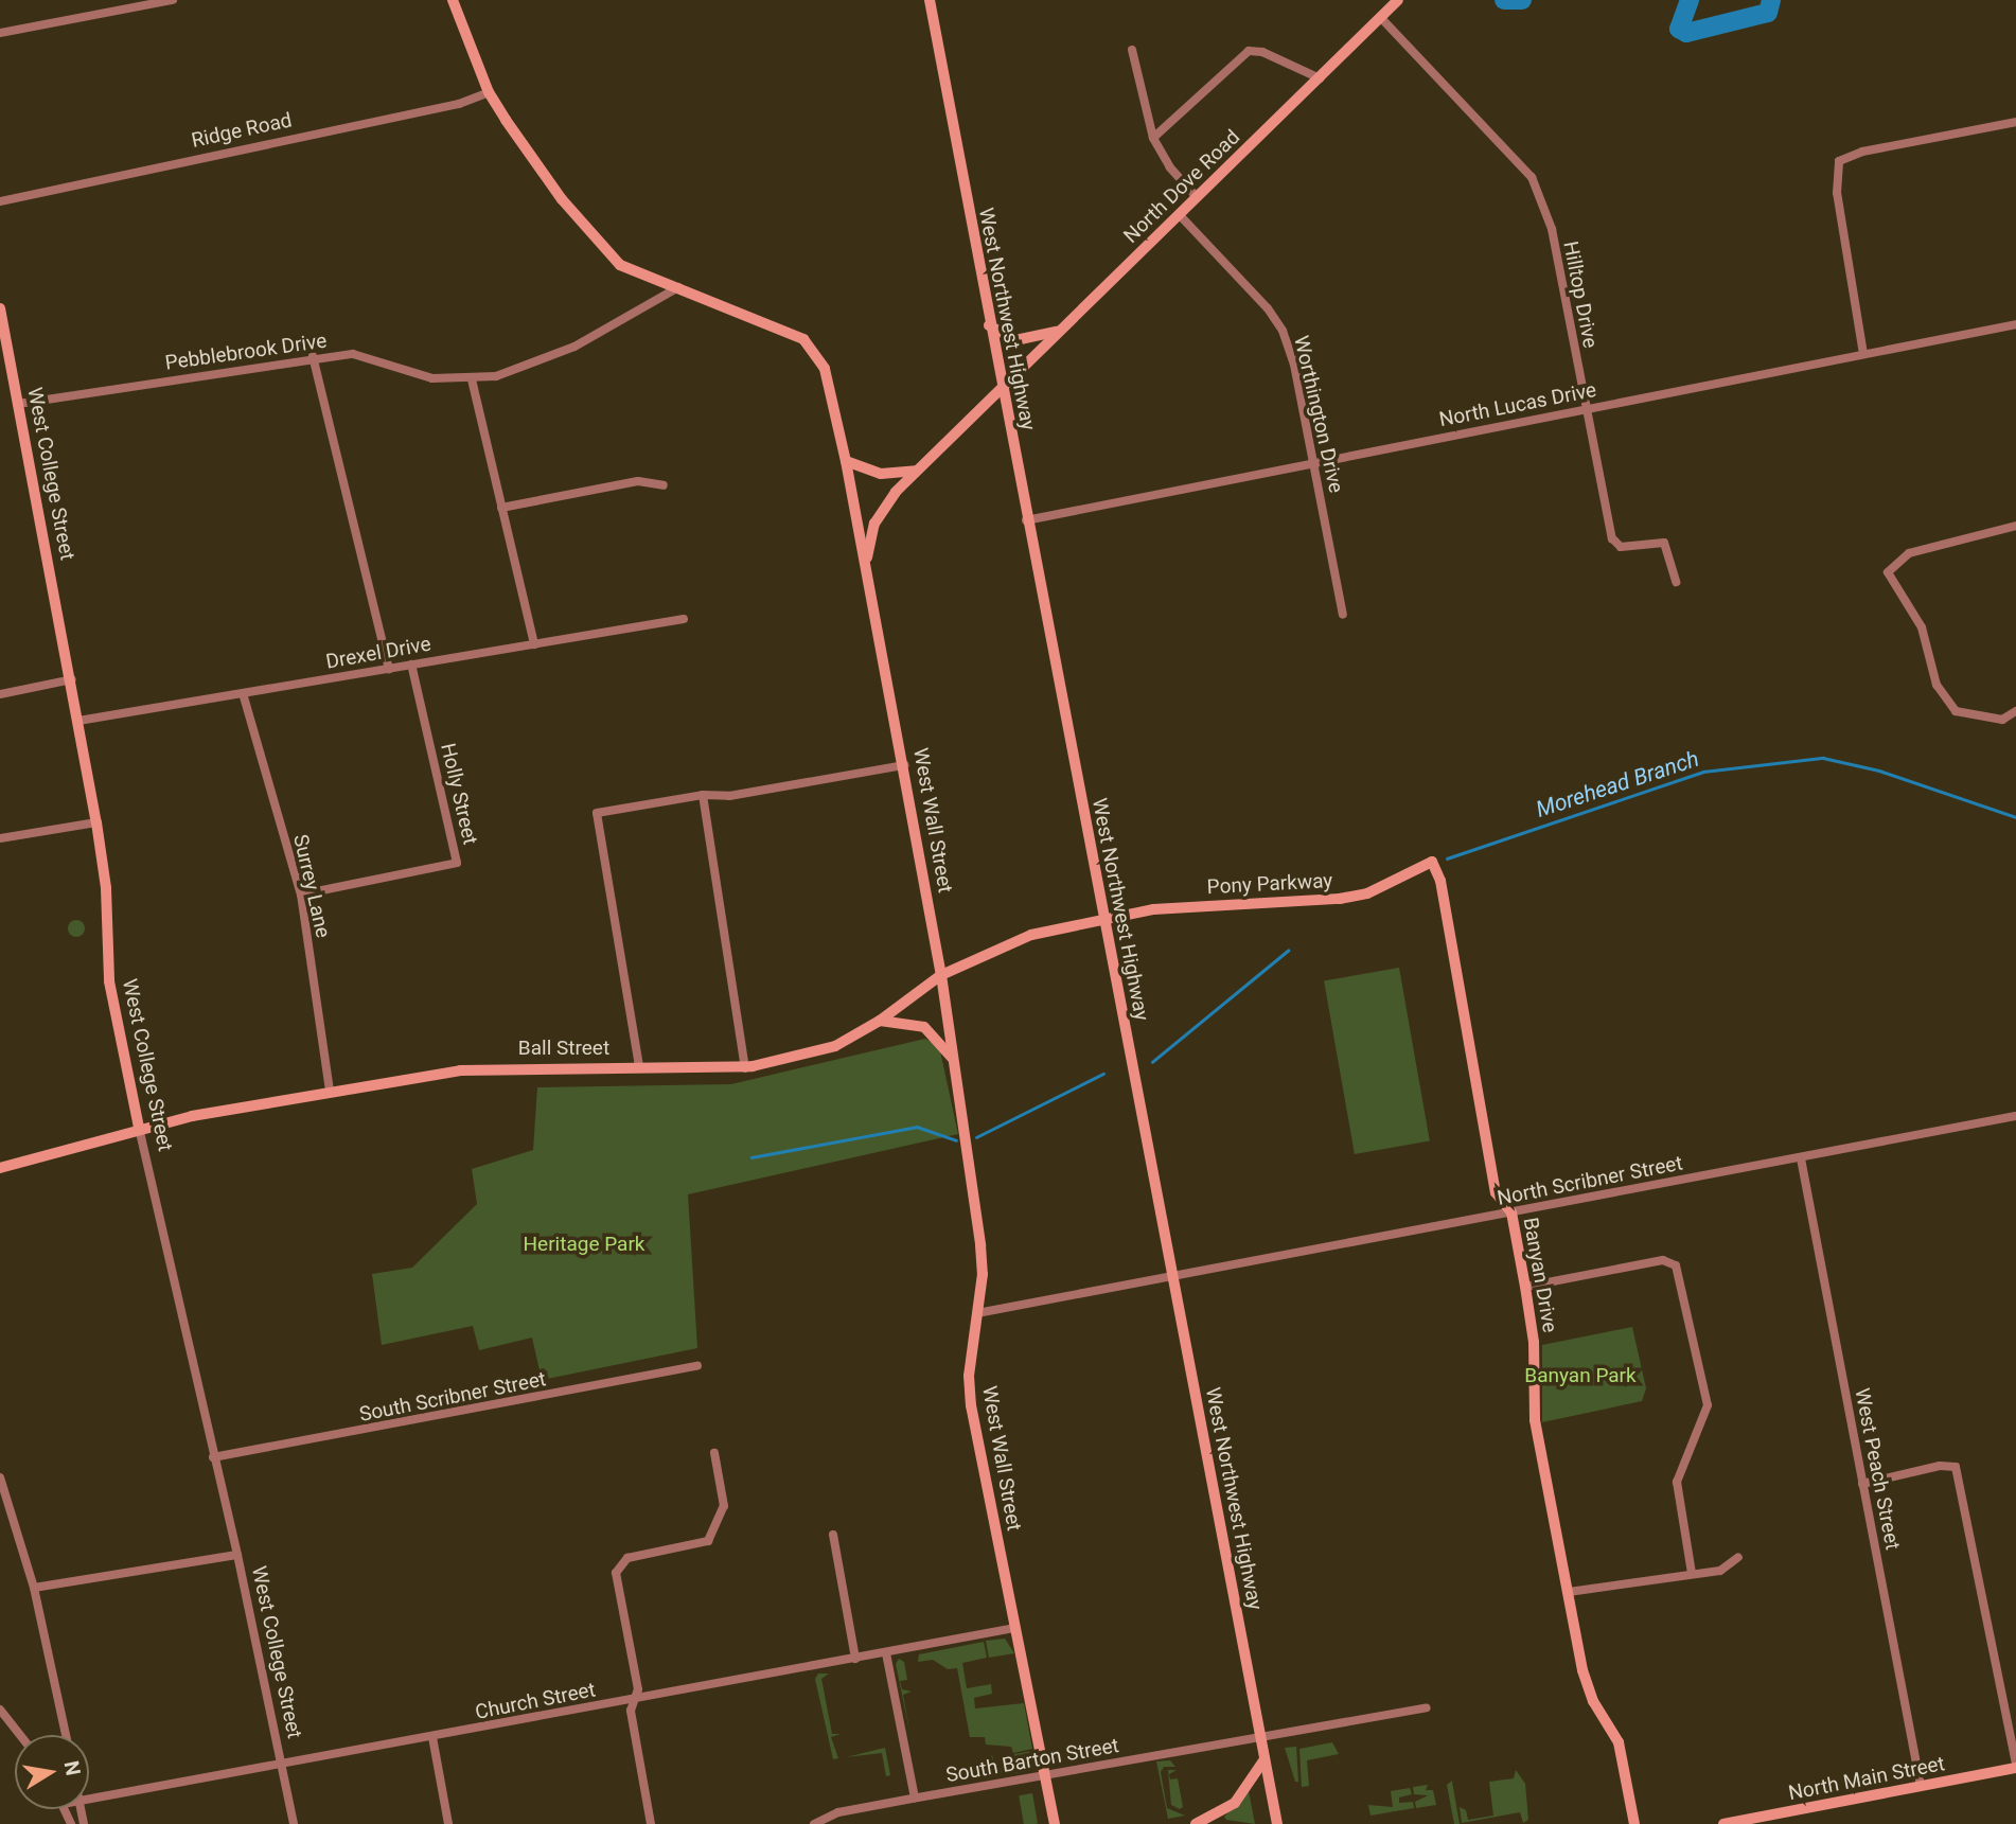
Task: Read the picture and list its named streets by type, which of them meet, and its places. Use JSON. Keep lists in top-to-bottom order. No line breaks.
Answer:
{"streets":{"street":["Ridge Road","North Dove Road","Hilltop Drive","West Northwest Highway","Pebblebrook Drive","North Lucas Drive","Worthington Drive","West College Street","Drexel Drive","Holly Street","West Wall Street","Pony Parkway","Surrey Lane","Ball Street","North Scribner Street","Banyan Drive","South Scribner Street","West Peach Street","Church Street","South Barton Street","North Main Street"]},"crossings":[["Ridge Road","West Wall Street"],["North Dove Road","Hilltop Drive"],["North Dove Road","West Northwest Highway"],["North Dove Road","Worthington Drive"],["North Dove Road","West Wall Street"],["Hilltop Drive","North Lucas Drive"],["West Northwest Highway","North Lucas Drive"],["West Northwest Highway","Pony Parkway"],["West Northwest Highway","Ball Street"],["West Northwest Highway","North Scribner Street"],["West Northwest Highway","South Barton Street"],["Pebblebrook Drive","West College Street"],["Pebblebrook Drive","West Wall Street"],["North Lucas Drive","Worthington Drive"],["West College Street","Drexel Drive"],["West College Street","Ball Street"],["West College Street","South Scribner Street"],["West College Street","Church Street"],["Drexel Drive","Holly Street"],["Drexel Drive","Surrey Lane"],["Holly Street","Surrey Lane"],["West Wall Street","Ball Street"],["West Wall Street","Church Street"],["West Wall Street","South Barton Street"],["Pony Parkway","Ball Street"],["Pony Parkway","Banyan Drive"],["Surrey Lane","Ball Street"],["North Scribner Street","Banyan Drive"],["North Scribner Street","West Peach Street"],["West Peach Street","North Main Street"]],"water":["Morehead Branch"],"parks":["Heritage Park","Banyan Park"],"north":"right"}
